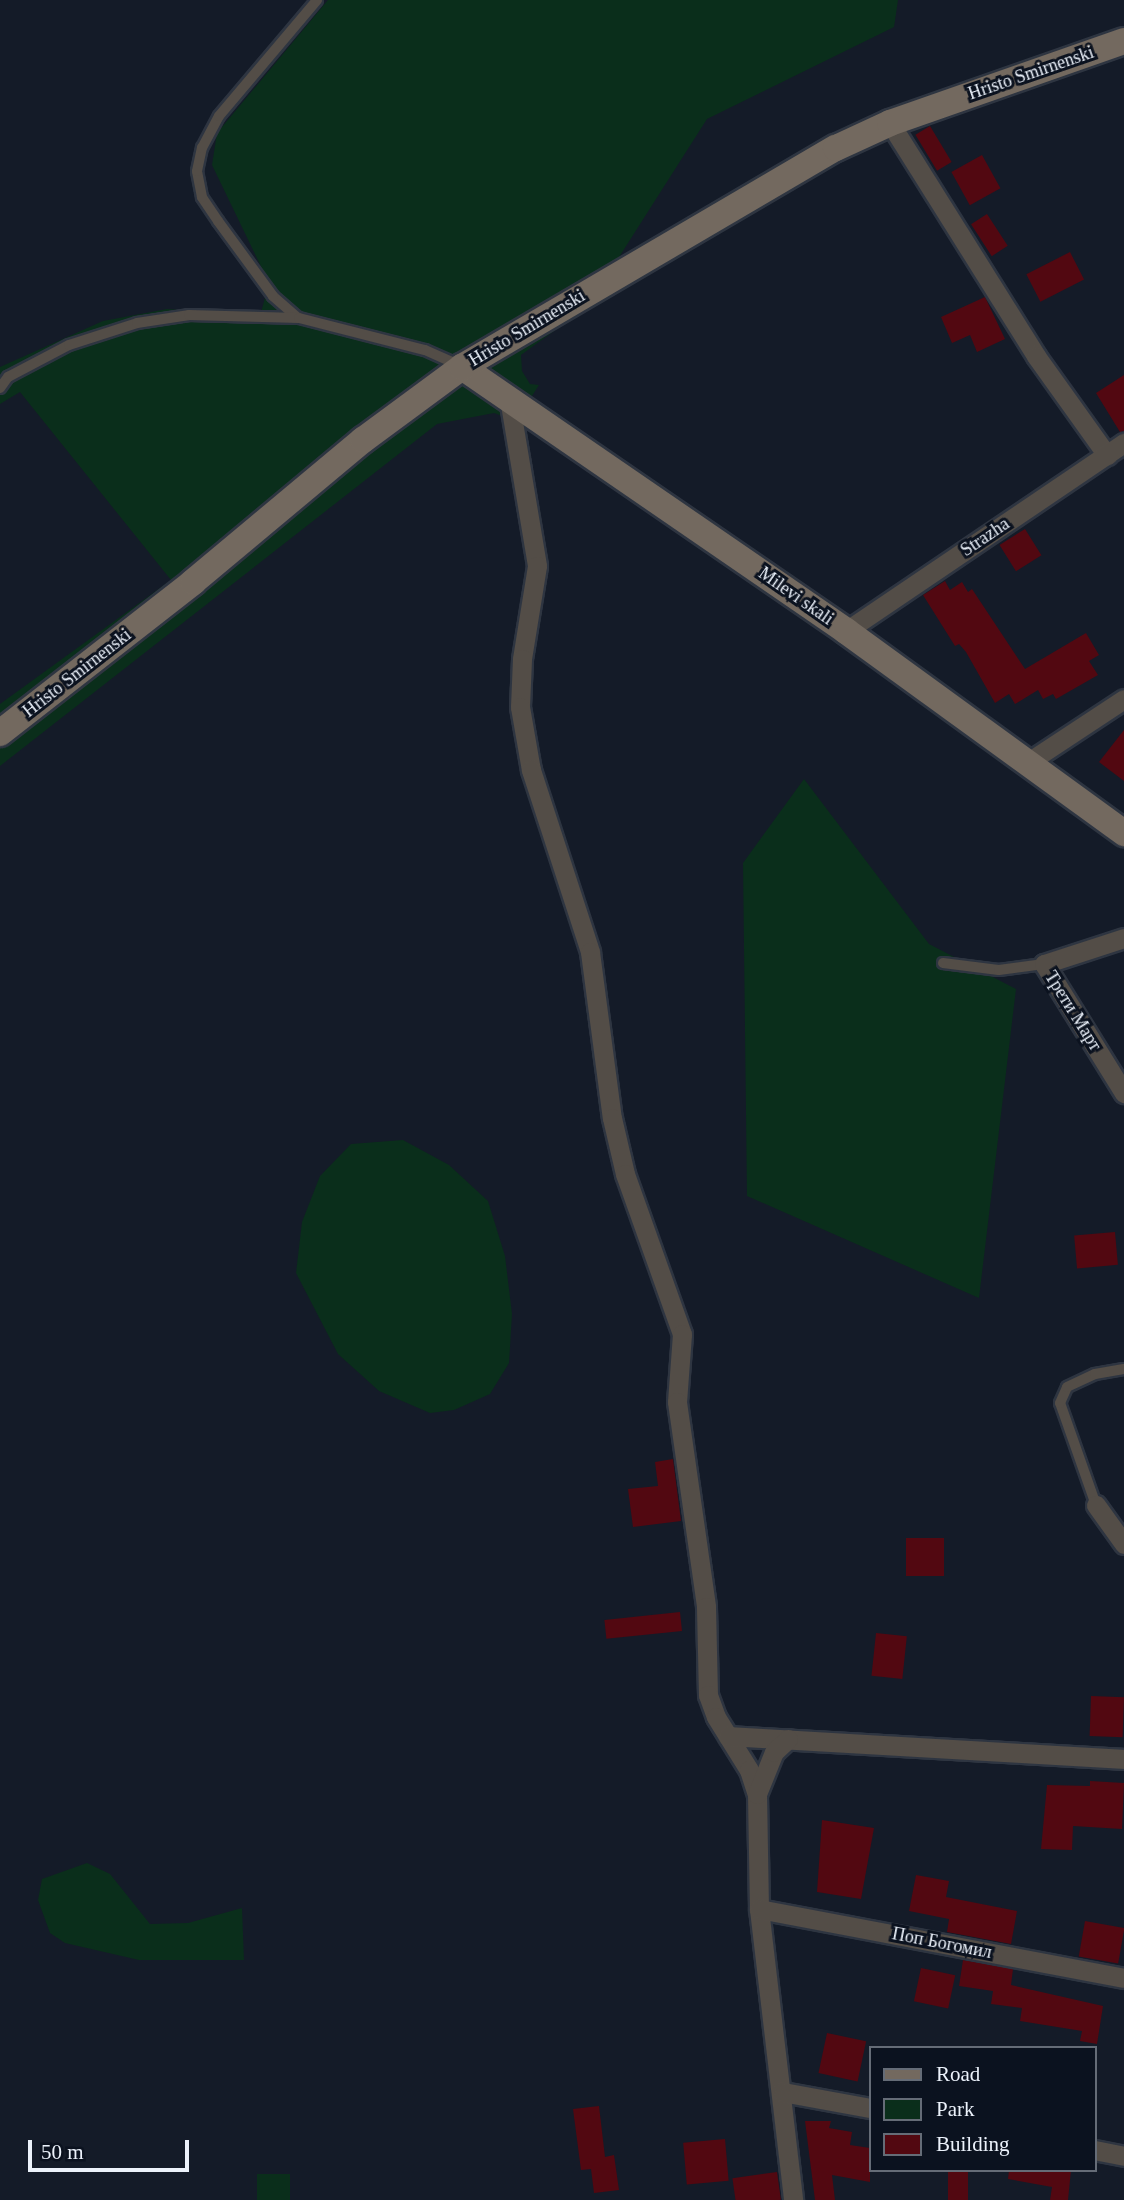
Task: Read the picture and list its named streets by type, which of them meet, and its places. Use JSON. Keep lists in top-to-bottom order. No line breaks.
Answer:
{"streets":{"street":["Hristo Smirnenski","Strazha","Milevi skali","Трети Март","Поп Богомил"]},"crossings":[["Hristo Smirnenski","Milevi skali"],["Strazha","Milevi skali"]],"legend":["Road","Park","Building"],"scale_bar":"50 m"}
